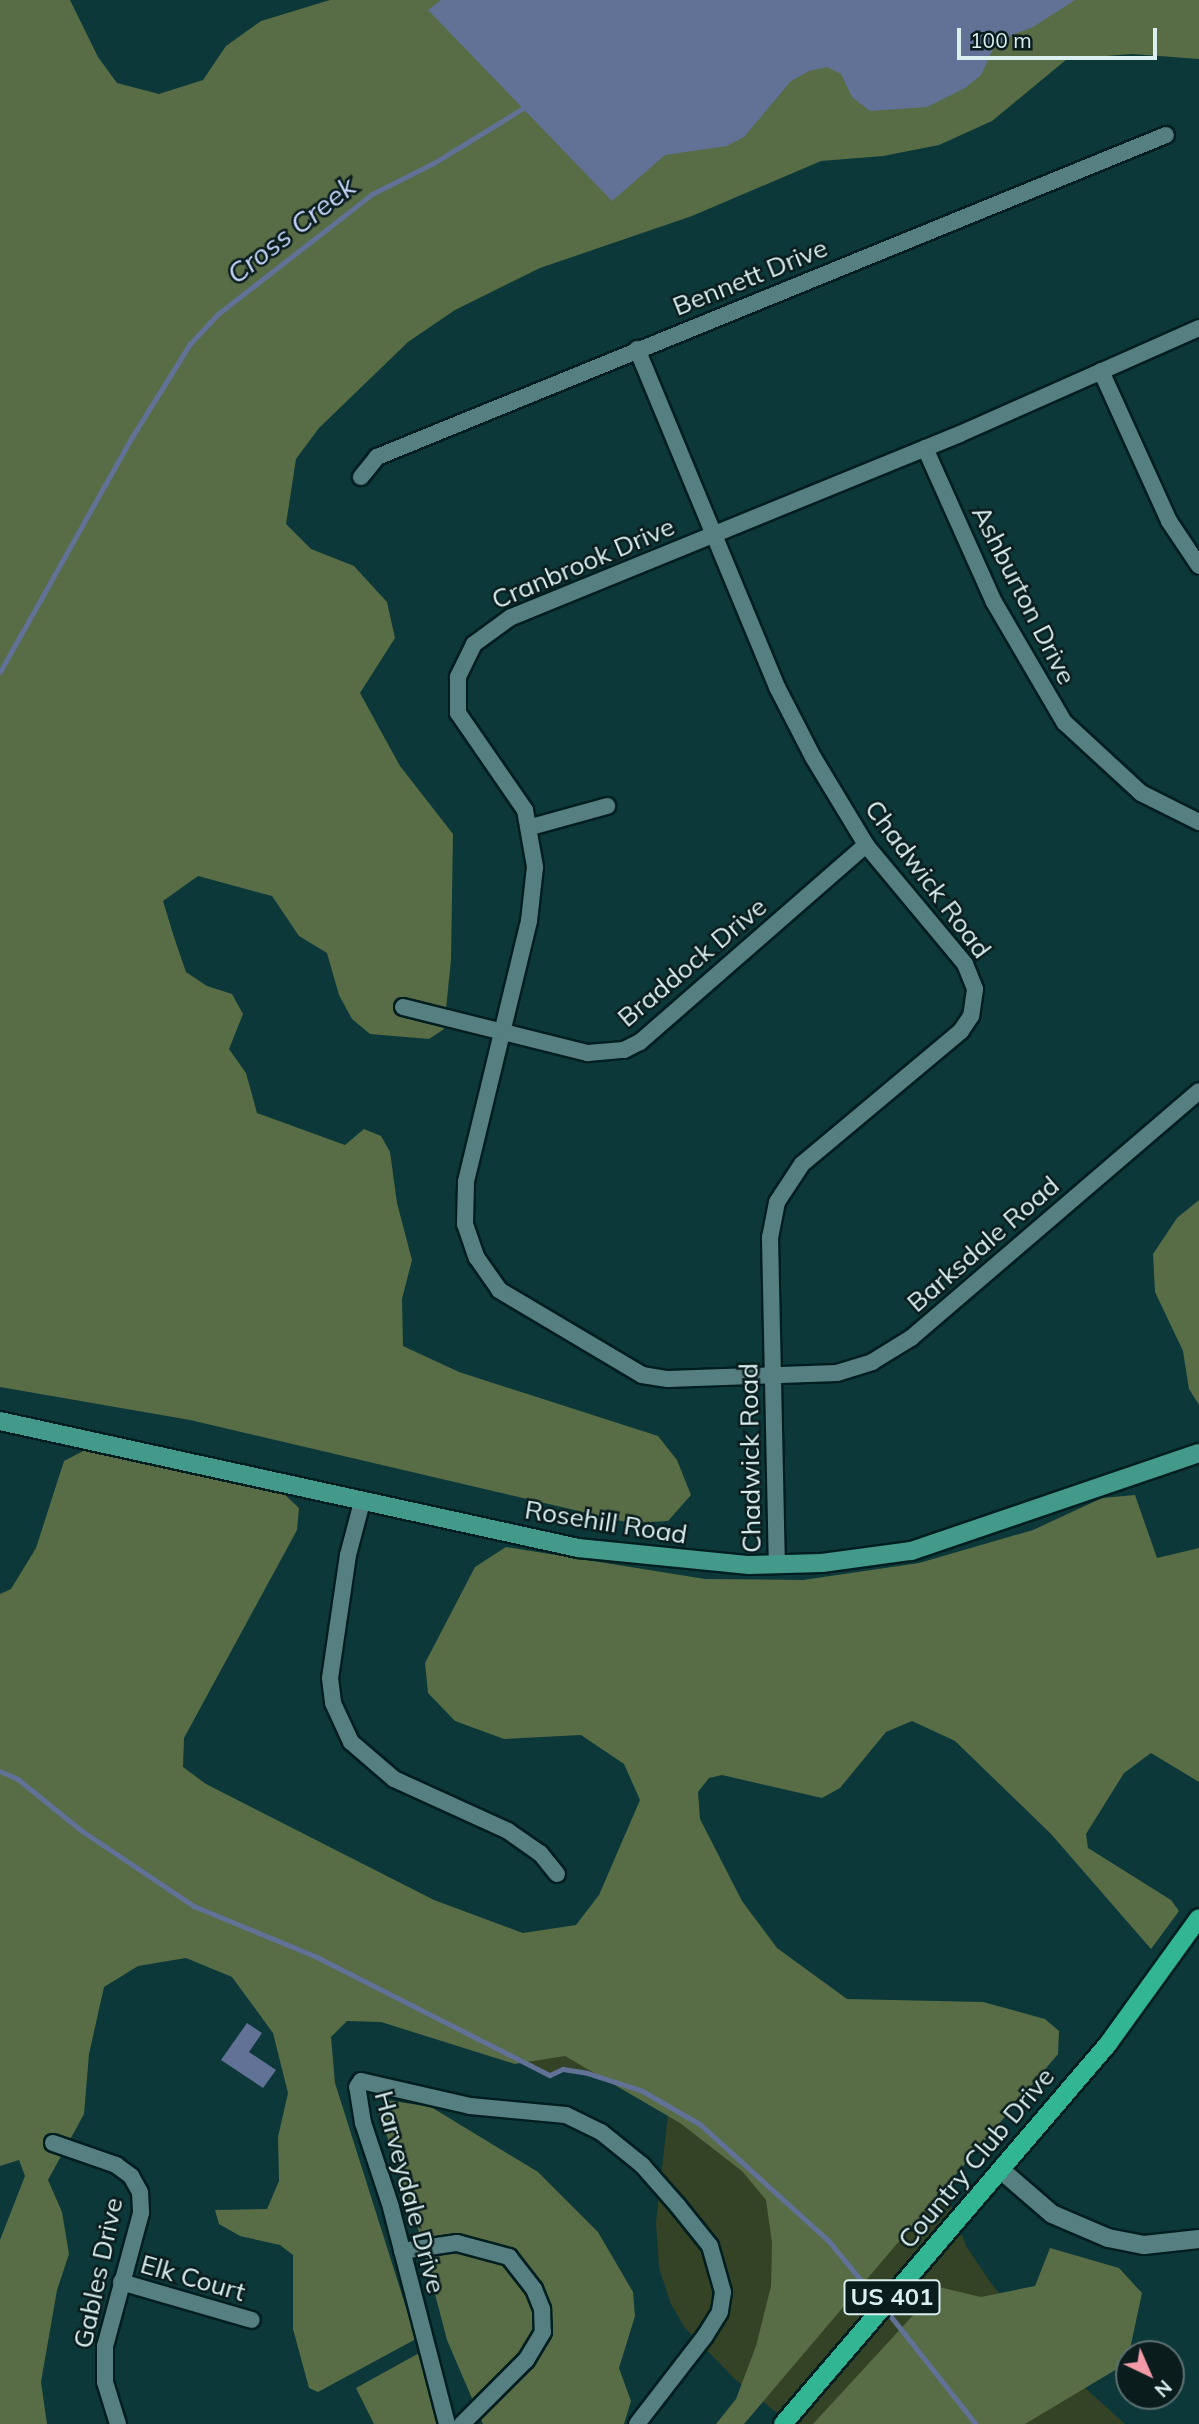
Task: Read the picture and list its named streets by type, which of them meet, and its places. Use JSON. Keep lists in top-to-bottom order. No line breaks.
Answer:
{"streets":{"main road":["Rosehill Road","Country Club Drive","US 401"],"street":["Bennett Drive","Cranbrook Drive","Ashburton Drive","Chadwick Road","Braddock Drive","Barksdale Road","Harveydale Drive","Gables Drive","Elk Court"]},"crossings":[["Bennett Drive","Chadwick Road"],["Cranbrook Drive","Ashburton Drive"],["Cranbrook Drive","Chadwick Road"],["Cranbrook Drive","Braddock Drive"],["Cranbrook Drive","Barksdale Road"],["Chadwick Road","Braddock Drive"],["Chadwick Road","Barksdale Road"],["Chadwick Road","Rosehill Road"],["Gables Drive","Elk Court"]],"water":["Cross Creek"],"scale_bar":"100 m","north":"bottom right"}
